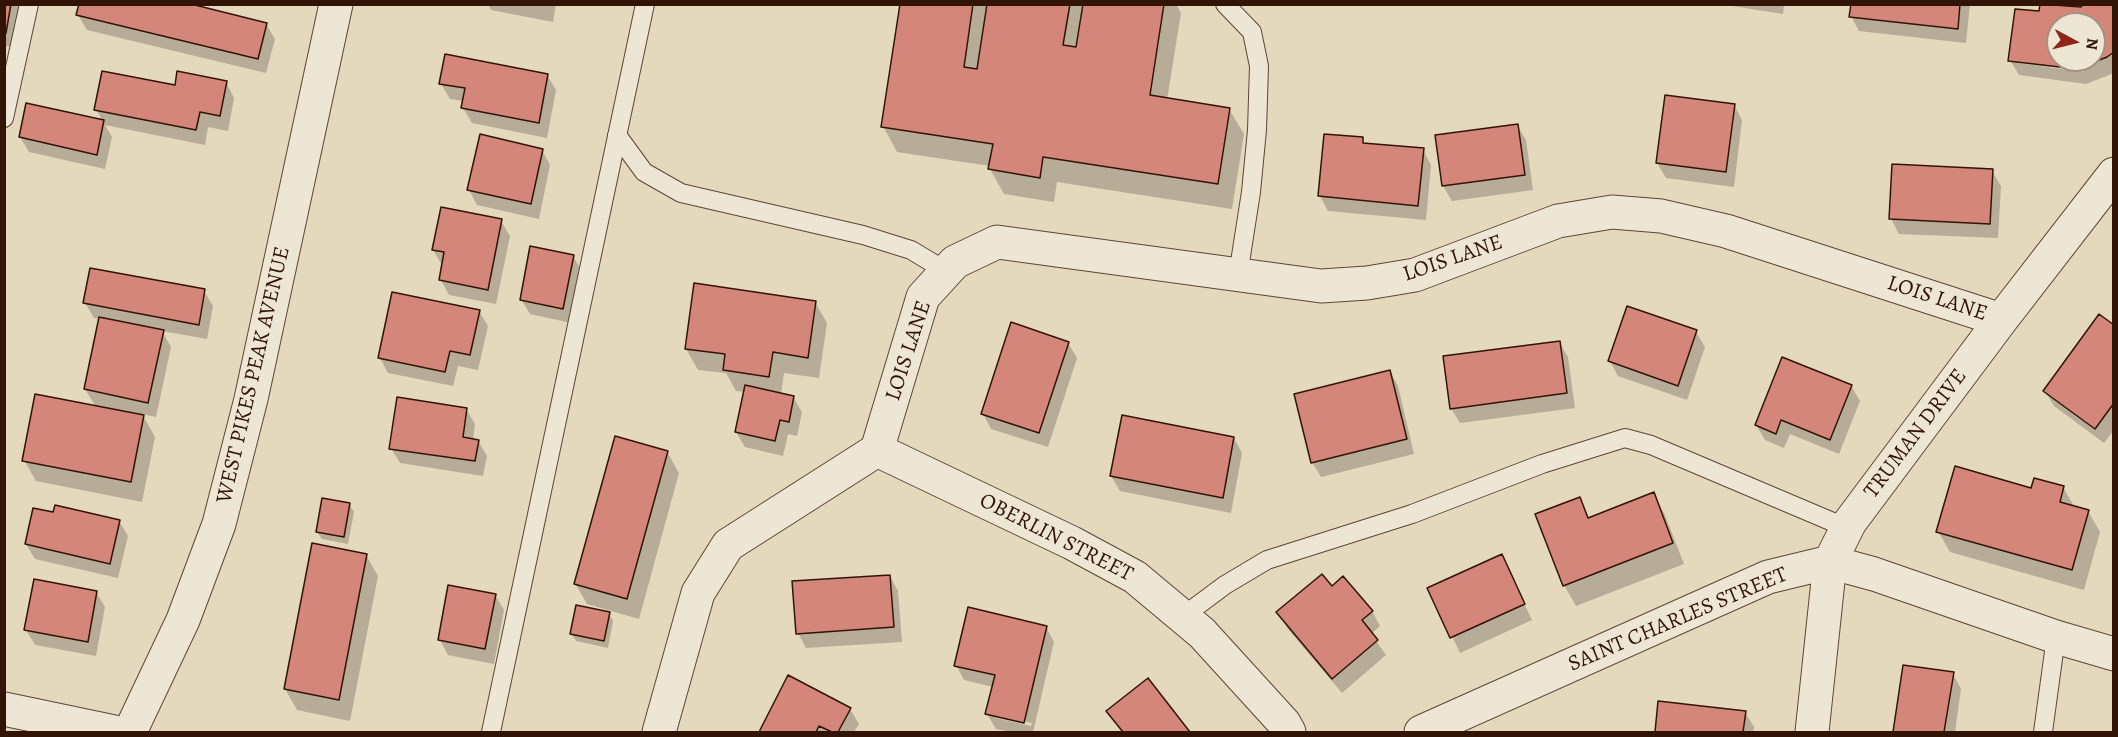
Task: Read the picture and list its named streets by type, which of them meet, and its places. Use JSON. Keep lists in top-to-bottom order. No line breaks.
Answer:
{"streets":{"street":["LOIS LANE","WEST PIKES PEAK AVENUE","TRUMAN DRIVE","OBERLIN STREET","SAINT CHARLES STREET"]},"crossings":[["LOIS LANE","TRUMAN DRIVE"],["LOIS LANE","OBERLIN STREET"],["TRUMAN DRIVE","SAINT CHARLES STREET"]],"north":"right"}
